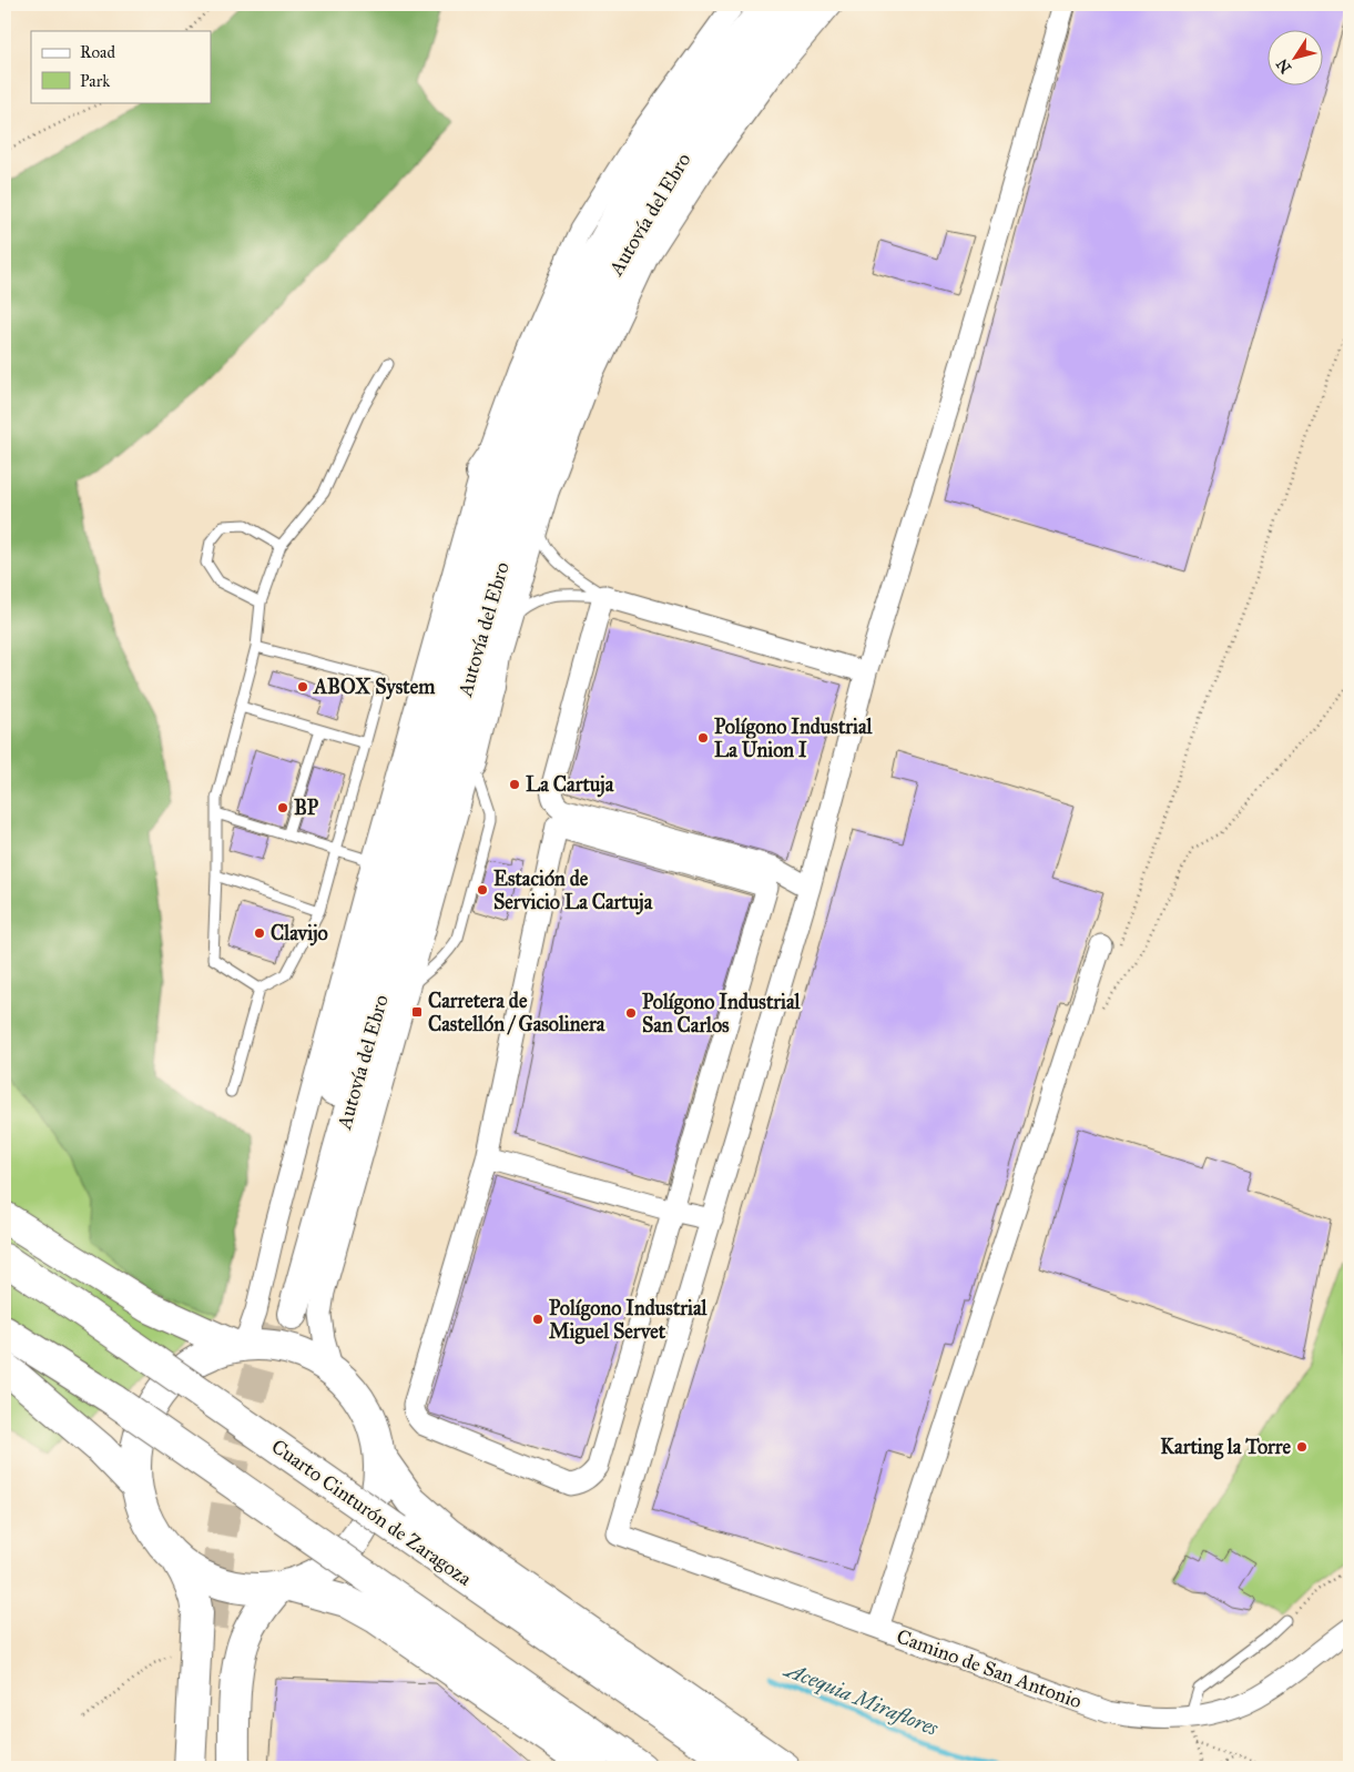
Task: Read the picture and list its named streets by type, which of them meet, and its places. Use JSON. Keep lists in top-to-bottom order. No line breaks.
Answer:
{"streets":{"highway":["Autovía del Ebro","Cuarto Cinturón de Zaragoza"],"street":["Camino de San Antonio"]},"water":["Acequia Miraflores"],"places":{"other":["ABOX System","Polígono Industrial La Union I","La Cartuja","BP","Estación de Servicio La Cartuja","Clavijo","Polígono Industrial San Carlos","Polígono Industrial Miguel Servet","Karting la Torre"],"transit":["Carretera de Castellón / Gasolinera"]},"legend":["Road","Park"],"north":"bottom left"}
